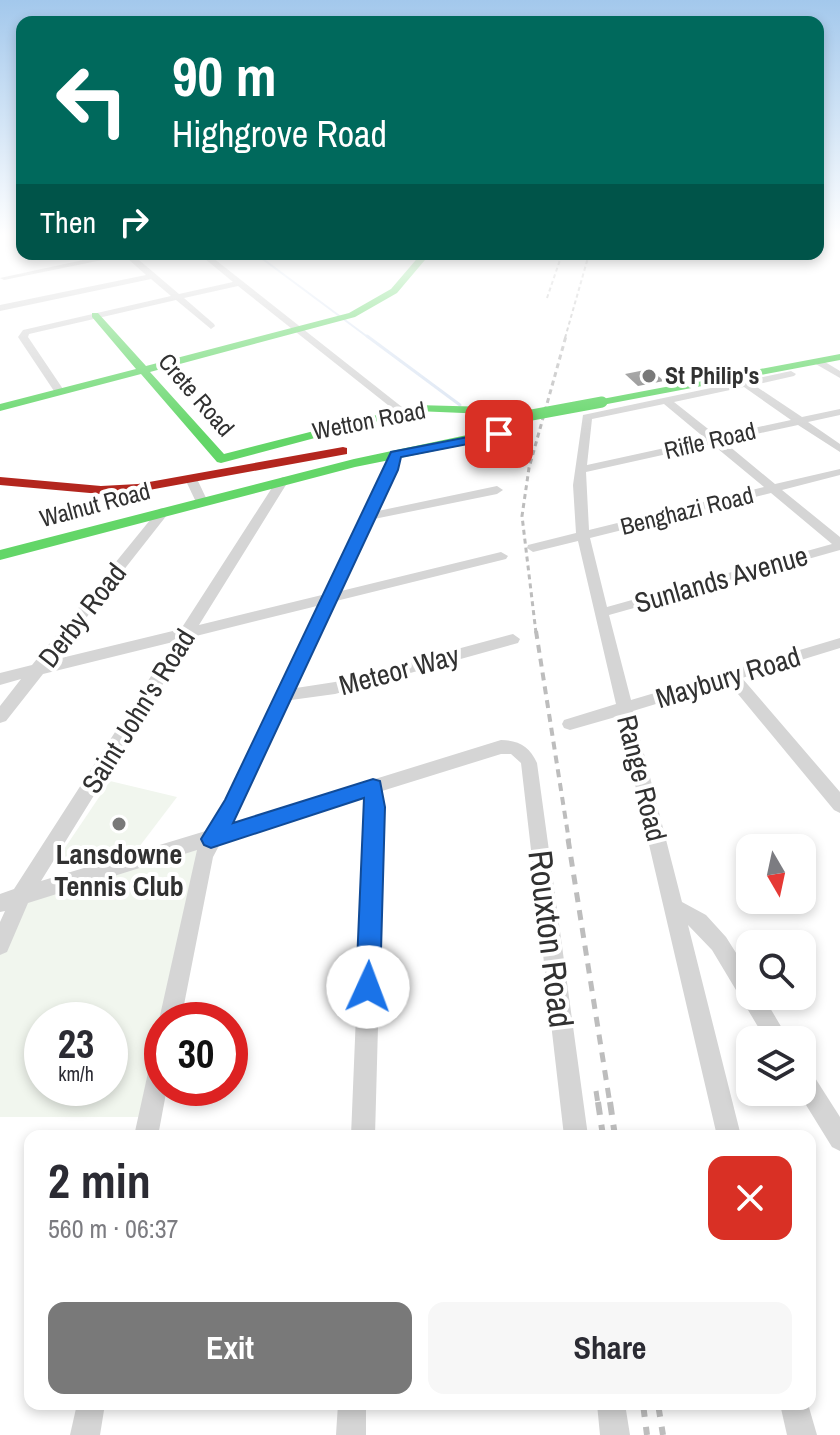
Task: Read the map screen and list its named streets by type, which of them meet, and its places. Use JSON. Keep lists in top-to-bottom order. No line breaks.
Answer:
{"streets":{"street":["Crete Road","Wetton Road","Rifle Road","Walnut Road","Benghazi Road","Sunlands Avenue","Derby Road","Meteor Way","Maybury Road","Saint John's Road","Range Road","Rouxton Road"]},"crossings":[["Crete Road","Wetton Road"],["Crete Road","Walnut Road"],["Crete Road","Saint John's Road"],["Wetton Road","Walnut Road"],["Wetton Road","Saint John's Road"],["Rifle Road","Range Road"],["Walnut Road","Derby Road"],["Walnut Road","Saint John's Road"],["Benghazi Road","Range Road"],["Sunlands Avenue","Range Road"],["Maybury Road","Range Road"]],"places":["St Philip's","Lansdowne Tennis Club"],"north":"bottom","page":{"turn":["90 m","Highgrove Road"],"then":"Then","speed":"23 km/h","limit":"30","heading":["2 min","560 m · 06:37"],"buttons":["Exit","Share"]}}
